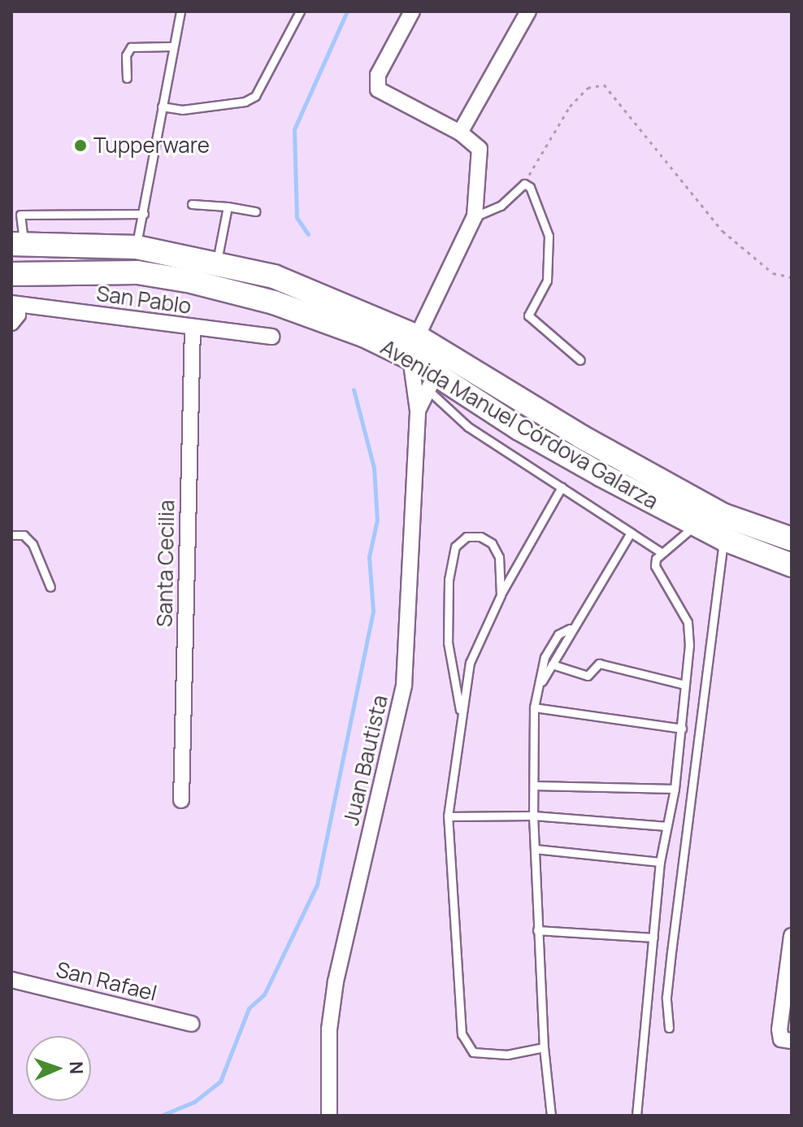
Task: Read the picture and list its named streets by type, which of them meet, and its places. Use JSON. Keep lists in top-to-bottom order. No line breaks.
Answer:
{"streets":{"main road":["Avenida Manuel Córdova Galarza"],"street":["San Pablo","Santa Cecilia","Juan Bautista","San Rafael"]},"crossings":[["San Pablo","Santa Cecilia"],["Avenida Manuel Córdova Galarza","Juan Bautista"]],"places":["Tupperware"],"north":"right"}
